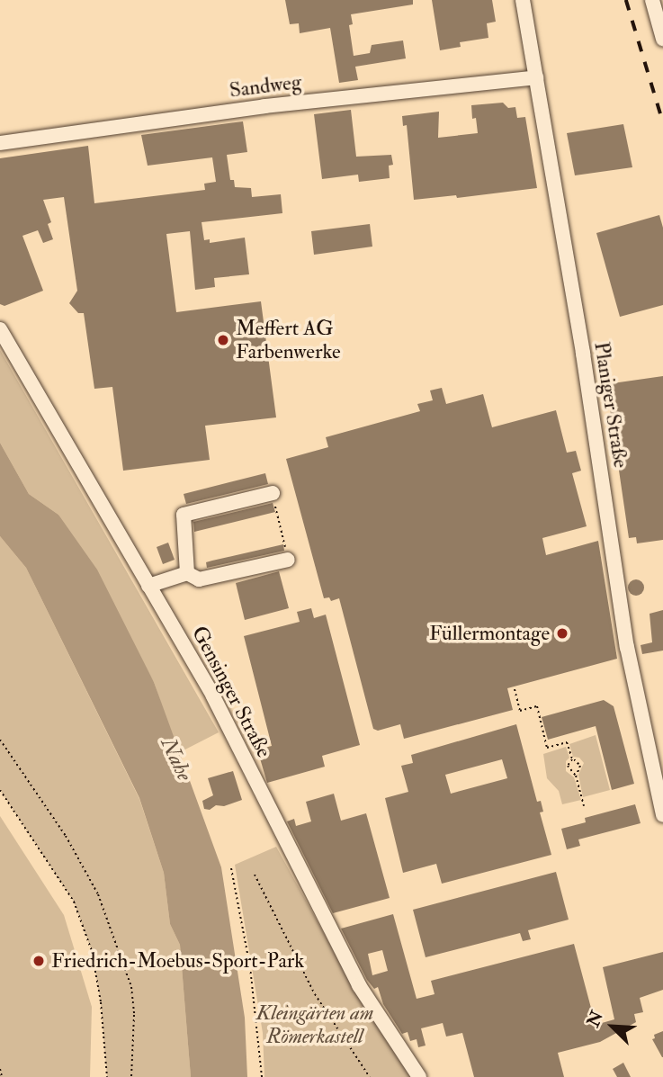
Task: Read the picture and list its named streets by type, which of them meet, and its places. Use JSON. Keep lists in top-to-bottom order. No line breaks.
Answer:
{"streets":{"street":["Sandweg","Planiger Straße","Gensinger Straße"]},"crossings":[["Sandweg","Planiger Straße"]],"water":["Nahe"],"parks":["Kleingärten am Römerkastell"],"places":["Meffert AG Farbenwerke","Füllermontage","Friedrich-Moebus-Sport-Park"],"north":"top left"}
